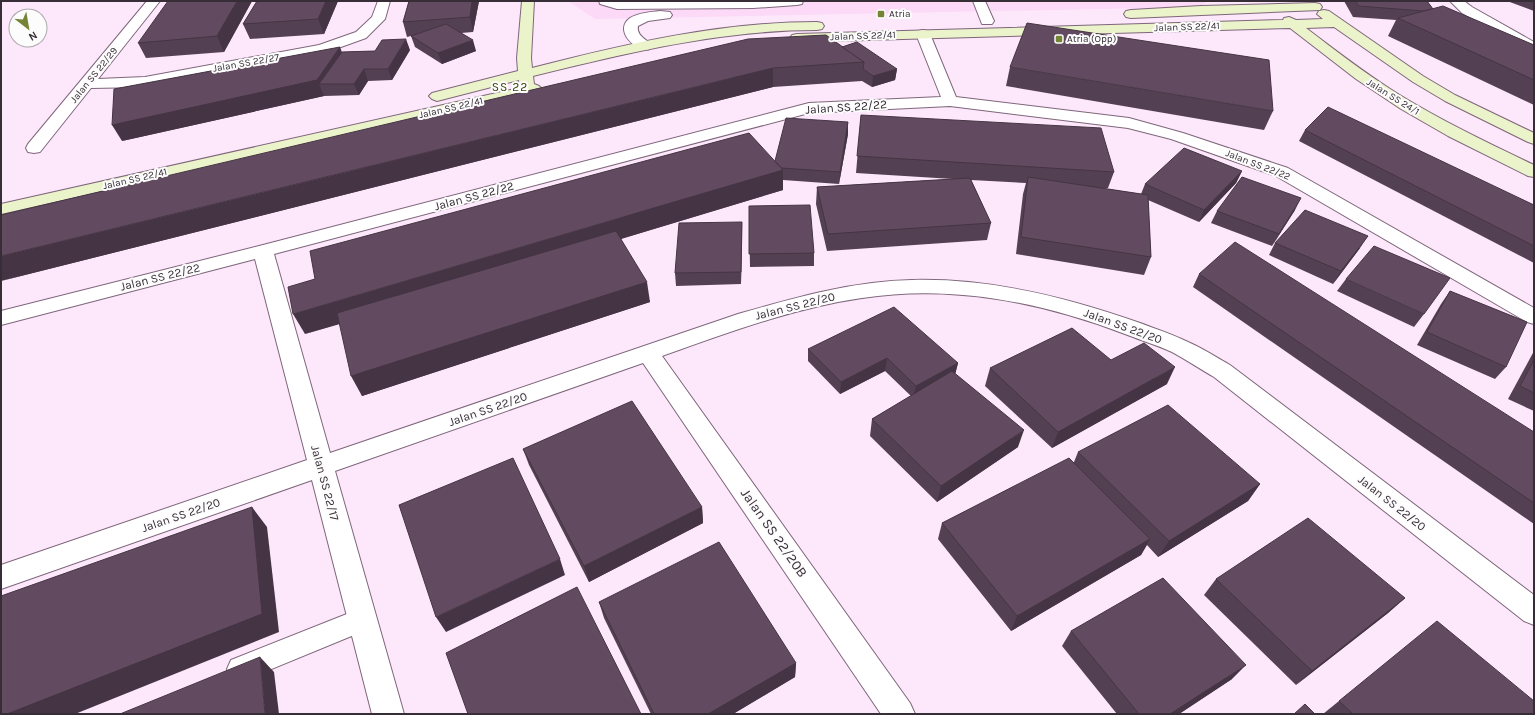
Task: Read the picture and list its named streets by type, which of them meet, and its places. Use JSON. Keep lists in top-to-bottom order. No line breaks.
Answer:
{"streets":{"street":["Jalan SS 22/41","Jalan SS 22/27","Jalan SS 22/29","Jalan SS 24/1","Jalan SS 22/22","Jalan SS 22/20","Jalan SS 22/17","Jalan SS 22/20B"]},"crossings":[["Jalan SS 22/41","Jalan SS 24/1"],["Jalan SS 22/27","Jalan SS 22/29"],["Jalan SS 22/22","Jalan SS 22/17"],["Jalan SS 22/20","Jalan SS 22/17"],["Jalan SS 22/20","Jalan SS 22/20B"]],"districts":["SS 22"],"places":{"transit":["Atria","Atria (Opp)"]},"north":"bottom right"}
